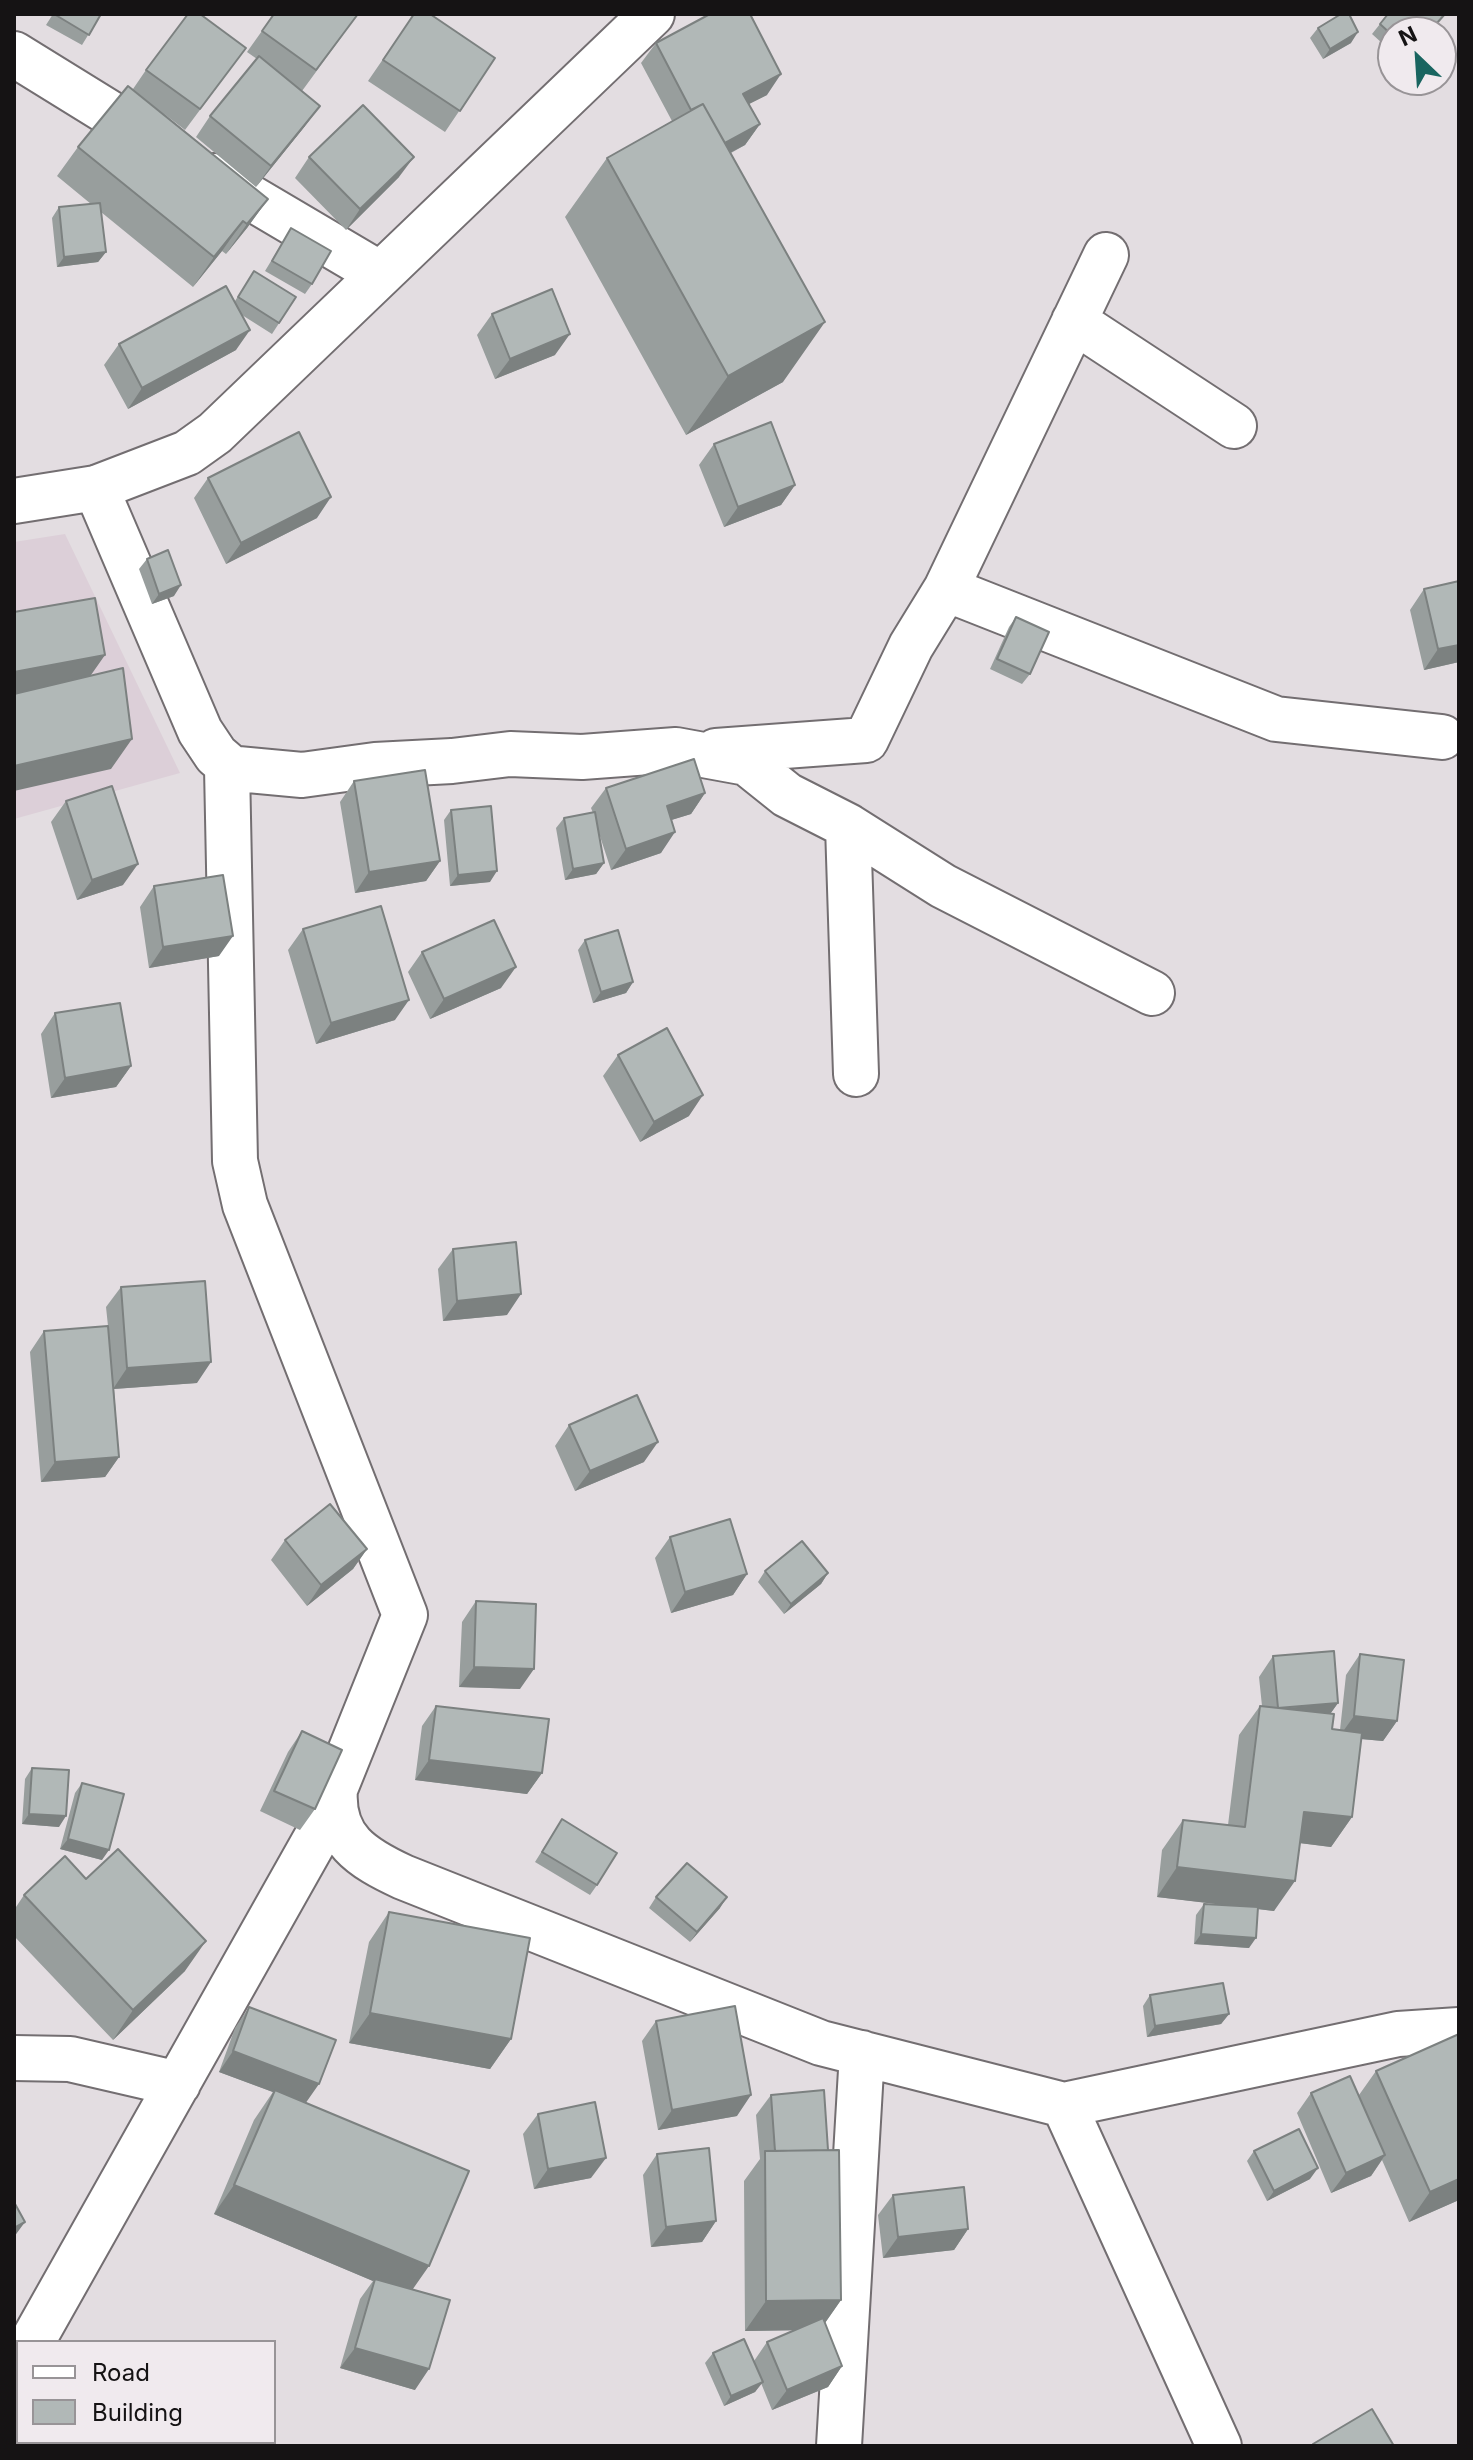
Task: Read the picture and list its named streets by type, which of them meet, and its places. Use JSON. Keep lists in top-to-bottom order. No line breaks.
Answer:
{"legend":["Road","Building"],"north":"top left"}
